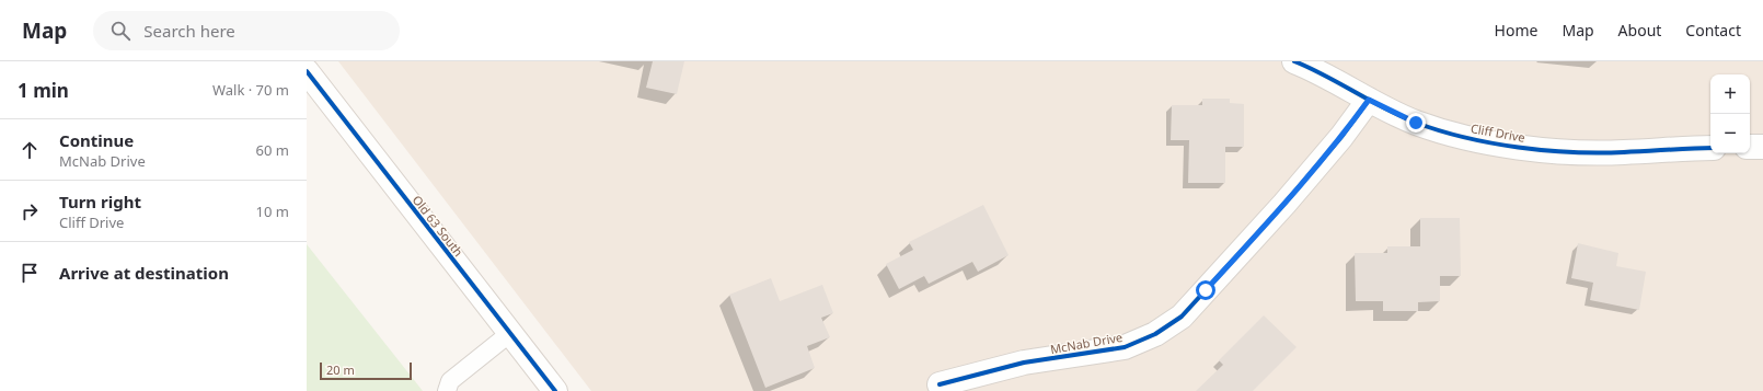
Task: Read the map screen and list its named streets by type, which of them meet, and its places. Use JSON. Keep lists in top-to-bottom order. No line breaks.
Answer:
{"streets":{"street":["Cliff Drive","Old 63 South","McNab Drive"]},"crossings":[["Cliff Drive","McNab Drive"]],"scale_bar":"20 m","page":{"header":"Map","search":"Search here","nav":["Home","Map","About","Contact"],"heading":["1 min","Walk · 70 m"],"map_buttons":["+","−"],"list":[["Continue","McNab Drive","60 m"],["Turn right","Cliff Drive","10 m"],"Arrive at destination"],"scale":"20 m"}}
